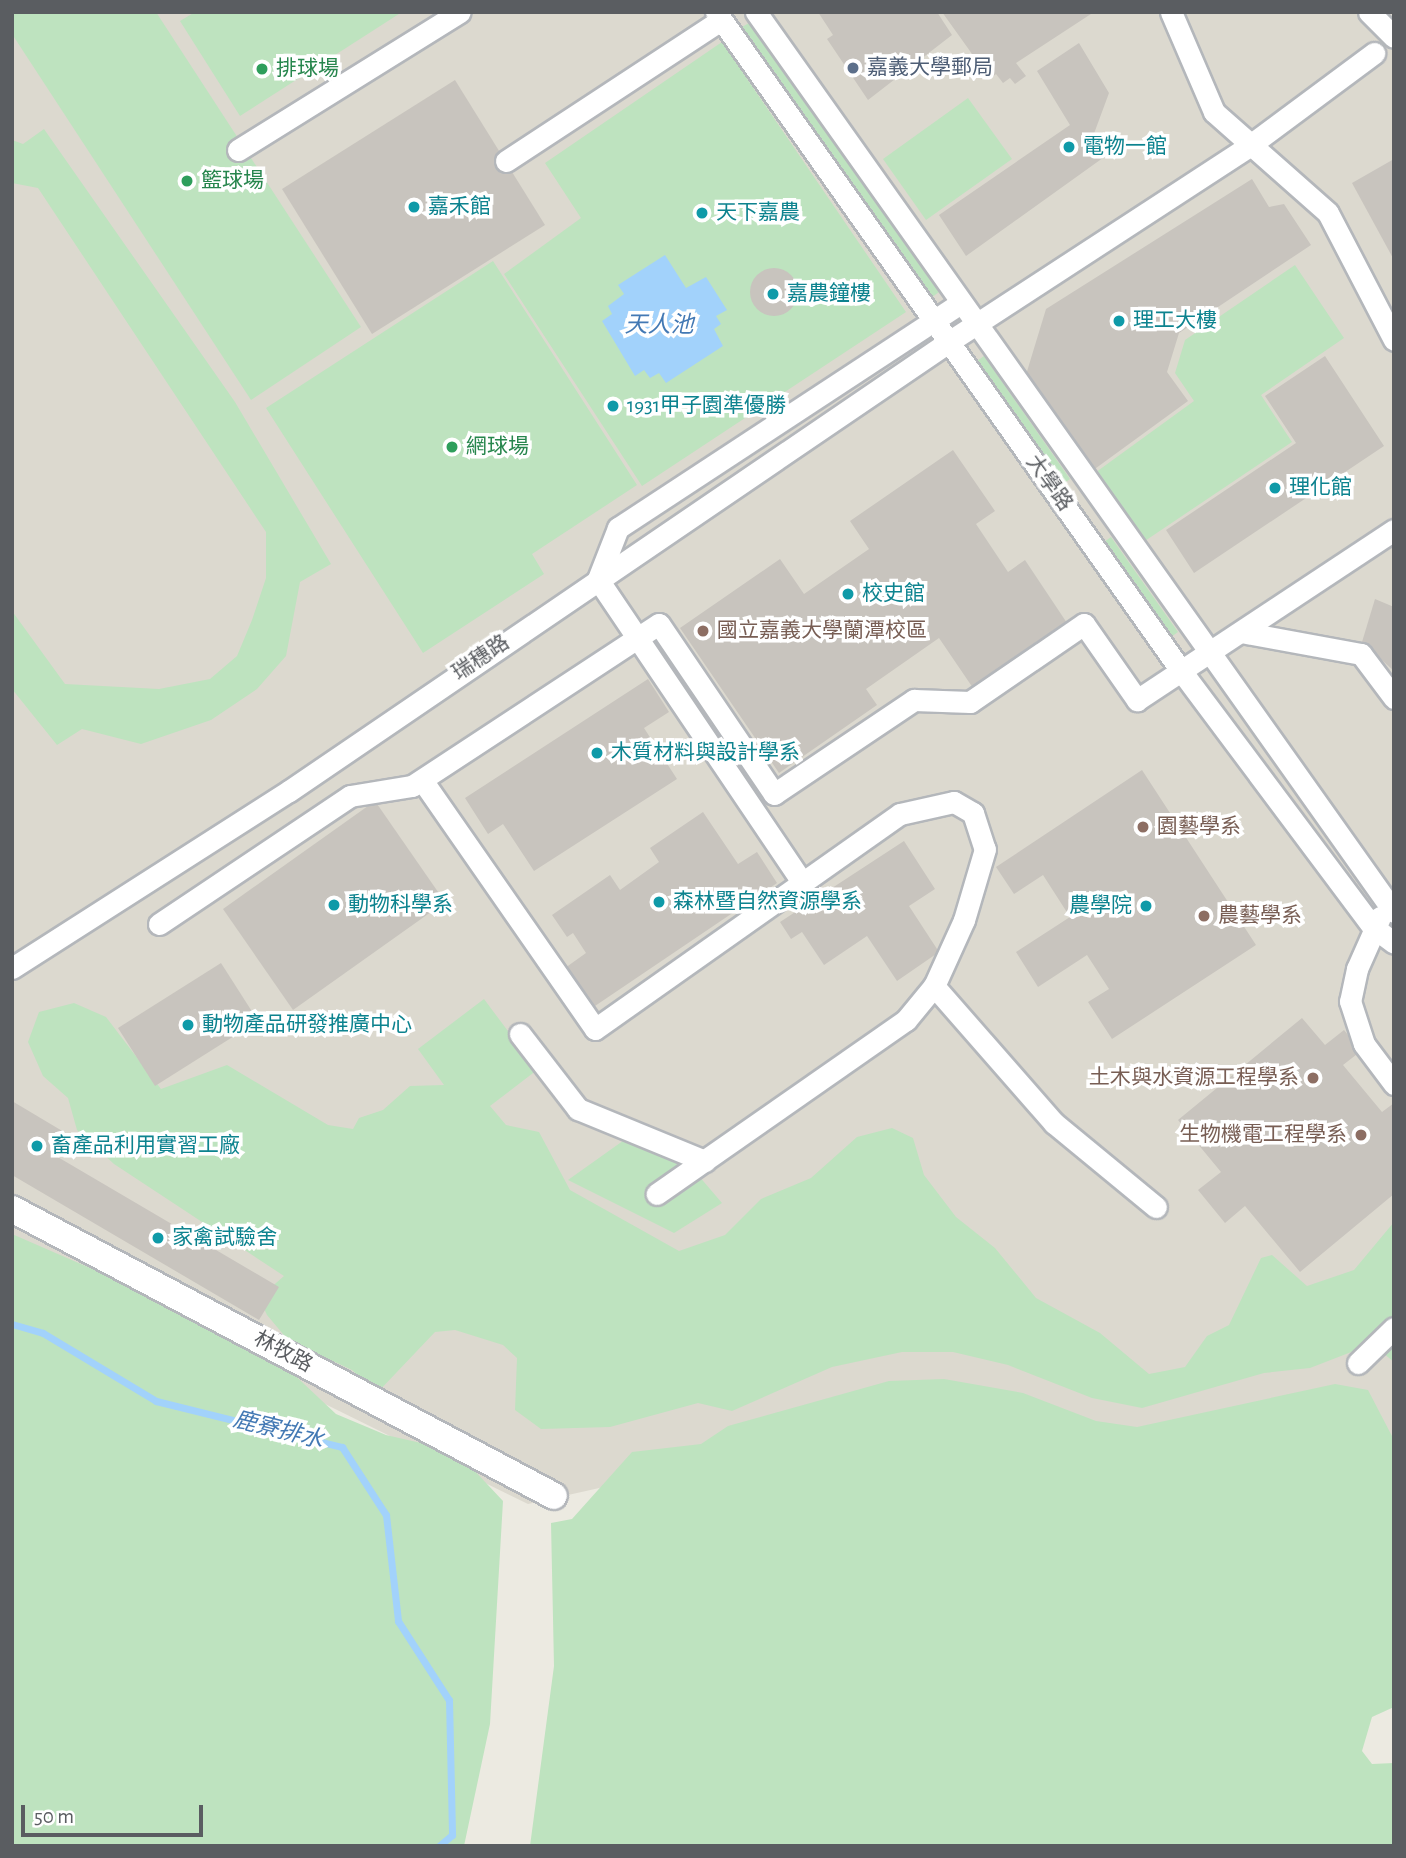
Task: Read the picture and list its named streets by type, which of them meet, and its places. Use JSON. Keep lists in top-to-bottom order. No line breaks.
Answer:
{"streets":{"street":["大學路","瑞穗路","林牧路"]},"crossings":[["大學路","瑞穗路"]],"water":["天人池","鹿寮排水"],"places":["嘉義大學郵局","排球場","電物一館","籃球場","嘉禾館","天下嘉農","嘉農鐘樓","理工大樓","1931甲子園準優勝","網球場","理化館","校史館","國立嘉義大學蘭潭校區","木質材料與設計學系","園藝學系","森林暨自然資源學系","動物科學系","農學院","農藝學系","動物產品研發推廣中心","土木與水資源工程學系","生物機電工程學系","畜產品利用實習工廠","家禽試驗舍"],"scale_bar":"50 m"}
